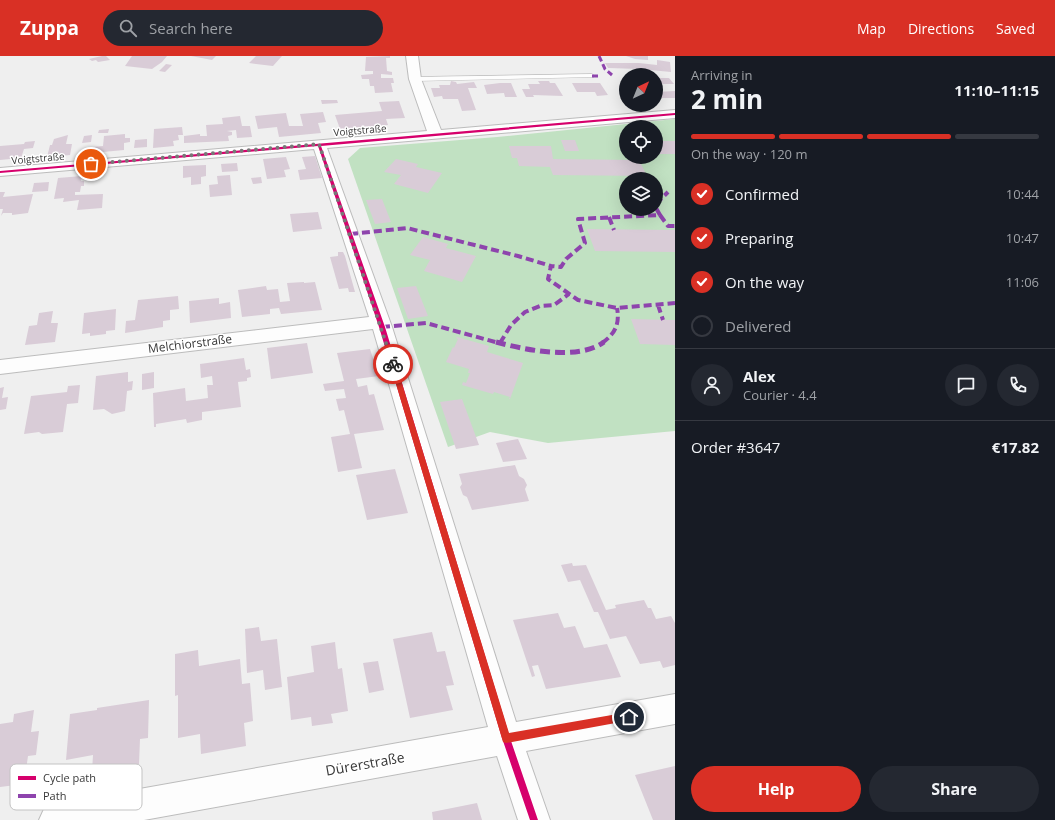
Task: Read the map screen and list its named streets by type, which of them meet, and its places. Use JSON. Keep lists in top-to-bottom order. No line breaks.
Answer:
{"streets":{"street":["Voigtstraße","Melchiorstraße","Dürerstraße"]},"legend":["Cycle path","Path"],"north":"top right","page":{"header":"Zuppa","search":"Search here","nav":["Map","Directions","Saved"],"heading":["2 min","Arriving in","11:10–11:15"],"panel":["Alex","Courier · 4.4","Order #3647","€17.82"],"bar":"On the way · 120 m","list":[["Confirmed","10:44"],["Preparing","10:47"],["On the way","11:06"],"Delivered"],"buttons":["Help","Share"]}}
